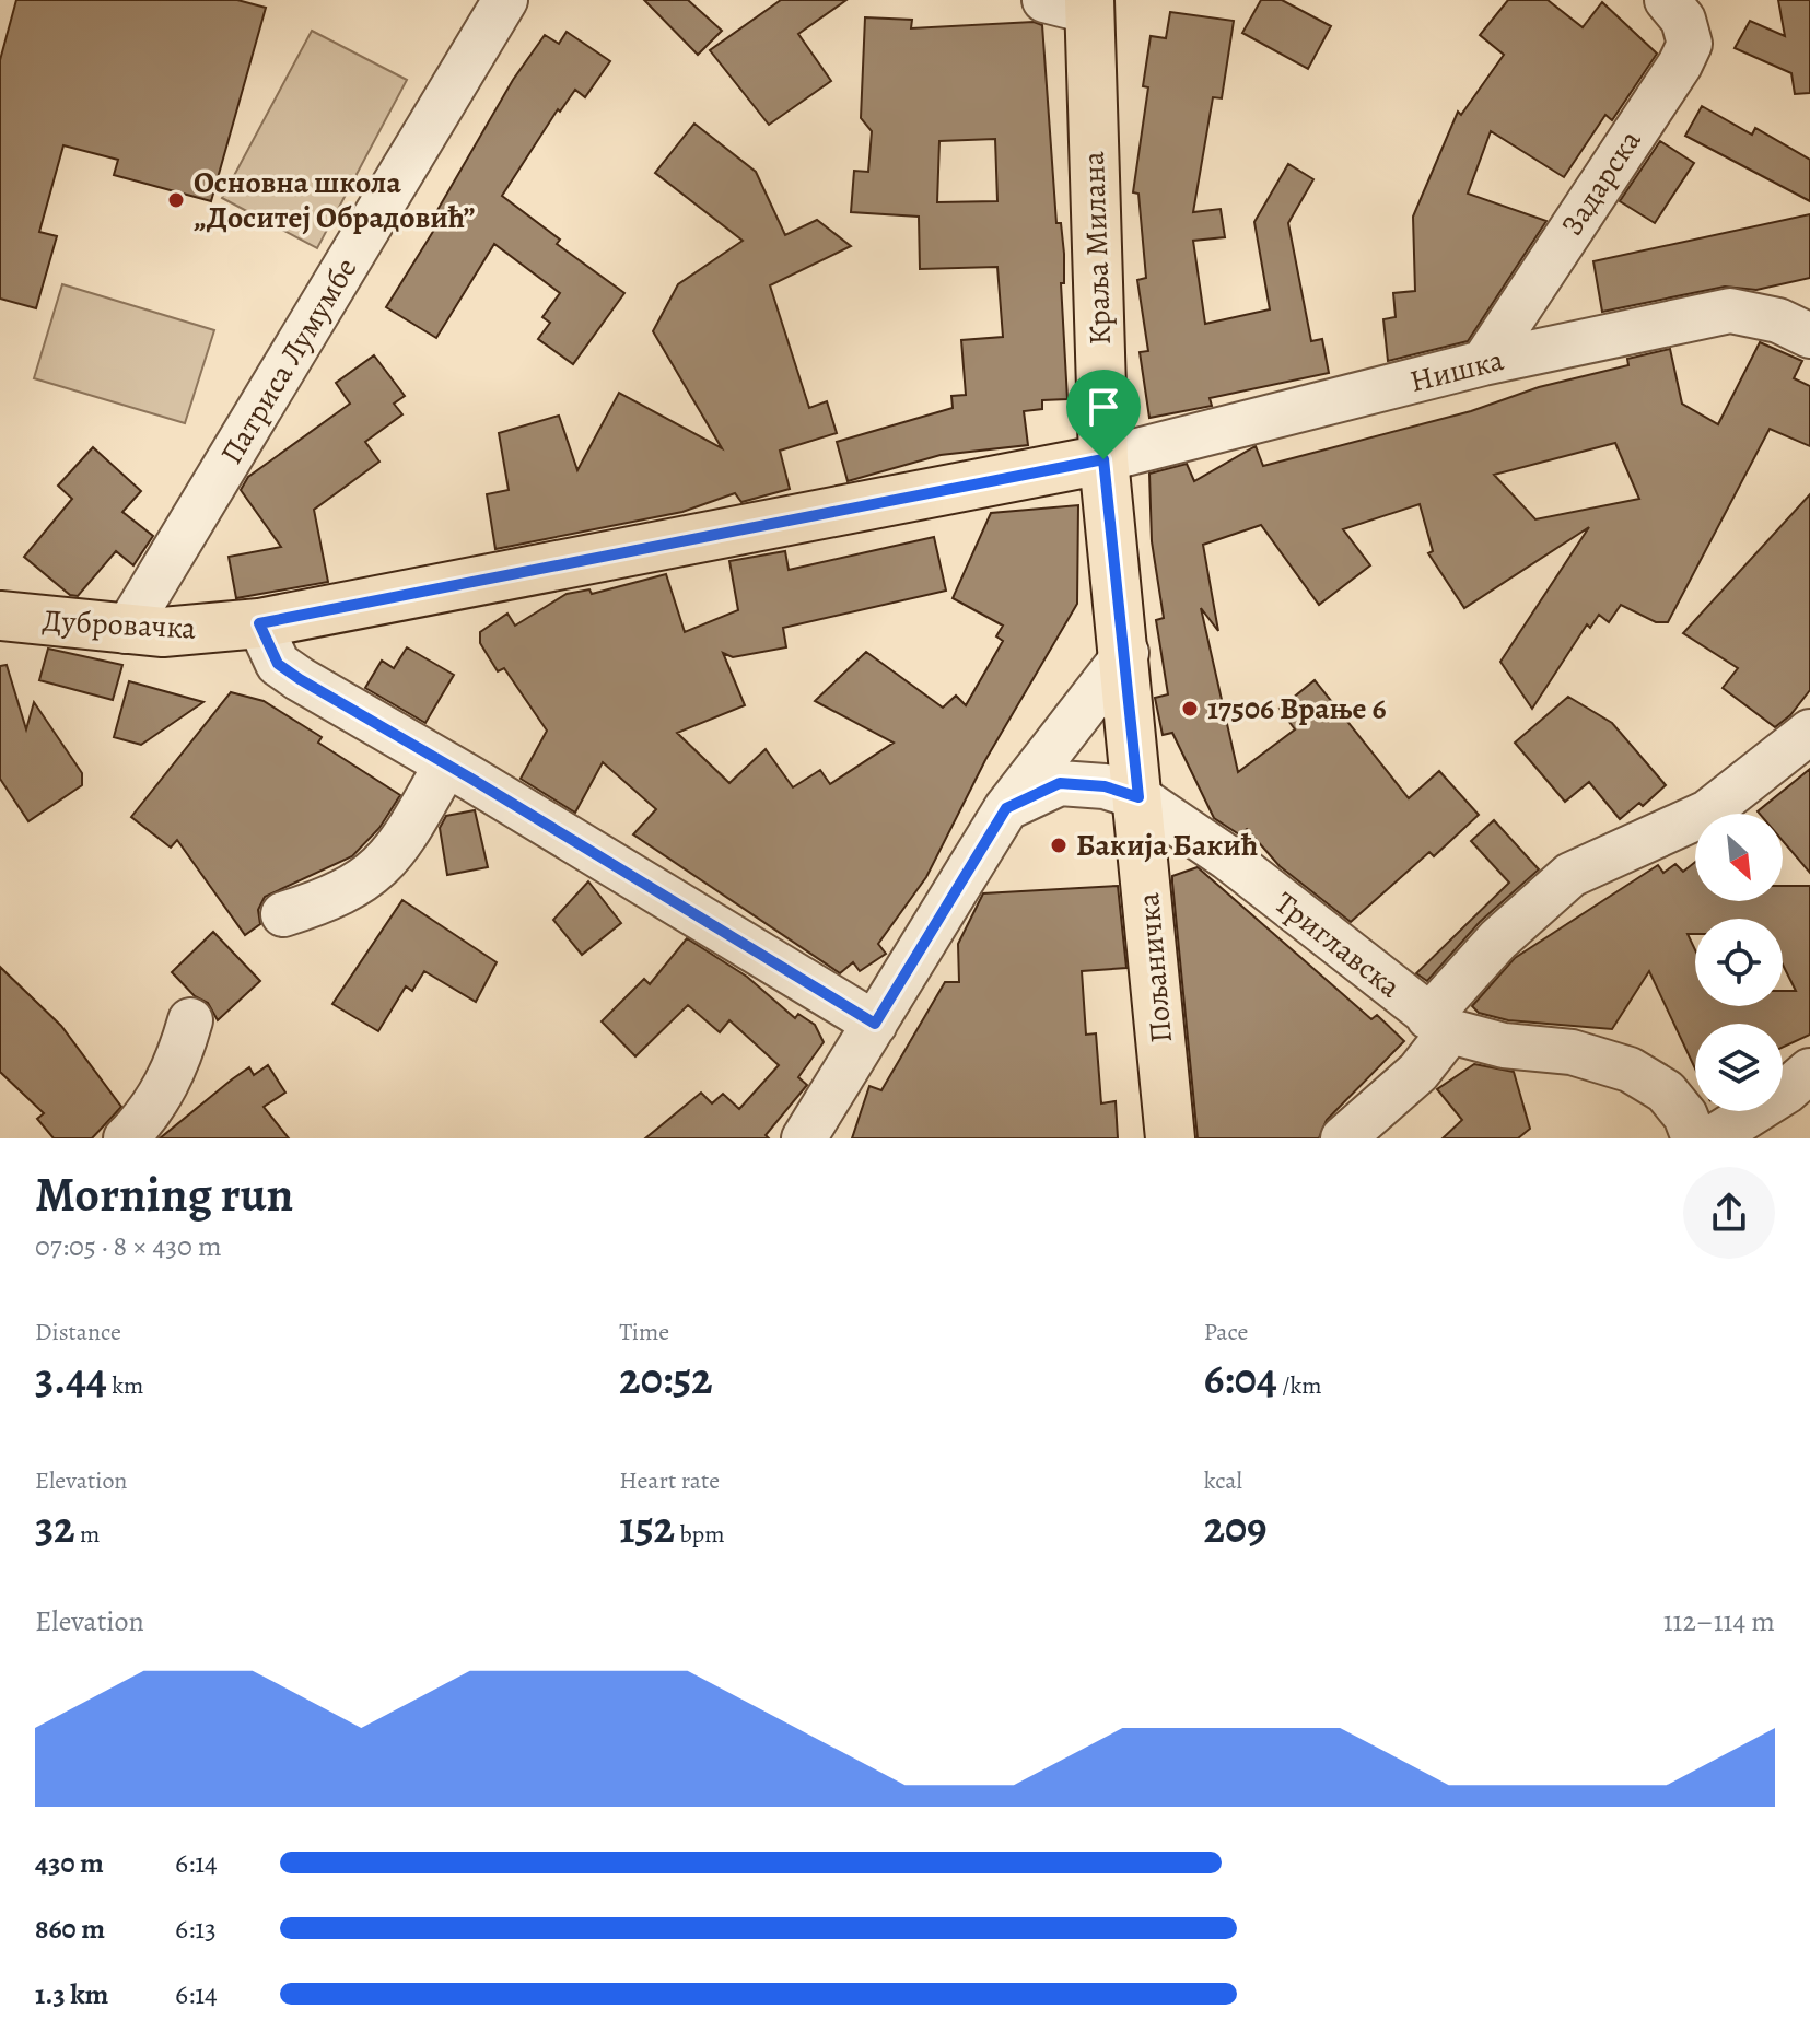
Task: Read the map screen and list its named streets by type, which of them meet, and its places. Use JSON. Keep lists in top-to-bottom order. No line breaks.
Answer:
{"streets":{"main road":["Краља Милана","Дубровачка","Пољаничка"],"street":["Задарска","Патриса Лумумбе","Нишка","Триглавска"]},"crossings":[["Задарска","Нишка"],["Краља Милана","Нишка"],["Краља Милана","Дубровачка"],["Краља Милана","Пољаничка"],["Патриса Лумумбе","Дубровачка"],["Нишка","Дубровачка"],["Триглавска","Пољаничка"]],"places":["Основна школа „Доситеј Обрадовић”","17506 Врање 6","Бакија Бакић"],"north":"bottom right","page":{"heading":["Morning run","07:05 · 8 × 430 m"],"stats":[["Distance","3.44 km"],["Time","20:52"],["Pace","6:04 /km"],["Elevation","32 m"],["Heart rate","152 bpm"],["kcal","209"]],"chart":["Elevation","112–114 m"],"list":[{"name":"430 m","note":"6:14"},{"name":"860 m","note":"6:13"},{"name":"1.3 km","note":"6:14"}]}}
